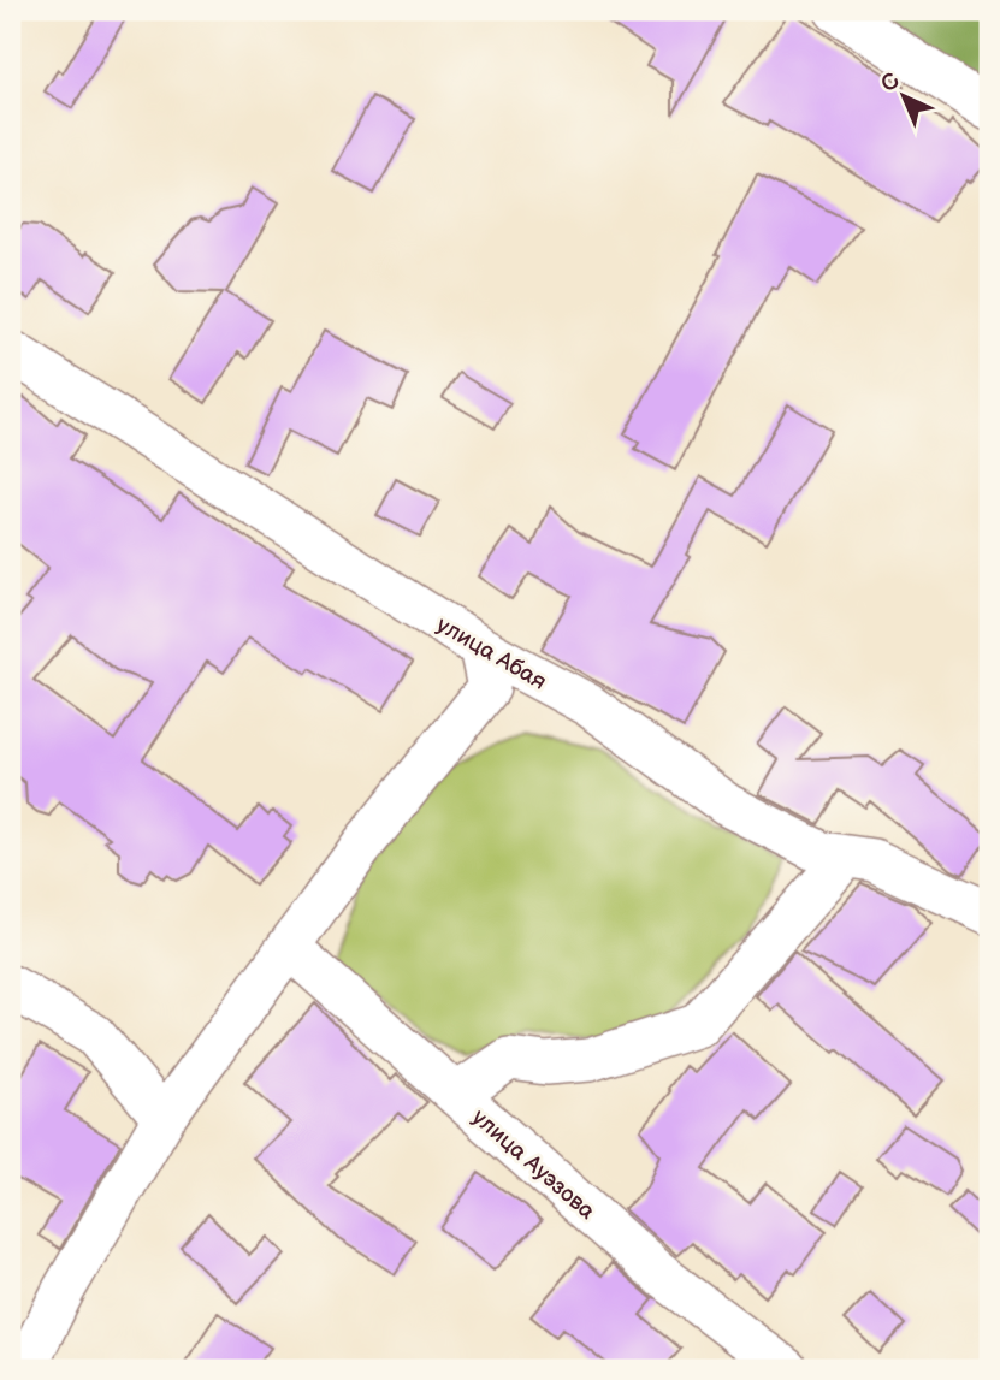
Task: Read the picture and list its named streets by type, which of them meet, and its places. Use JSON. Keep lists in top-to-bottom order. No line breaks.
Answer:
{"streets":{"street":["улица Абая","улица Ауэзова"]},"north":"top left"}
